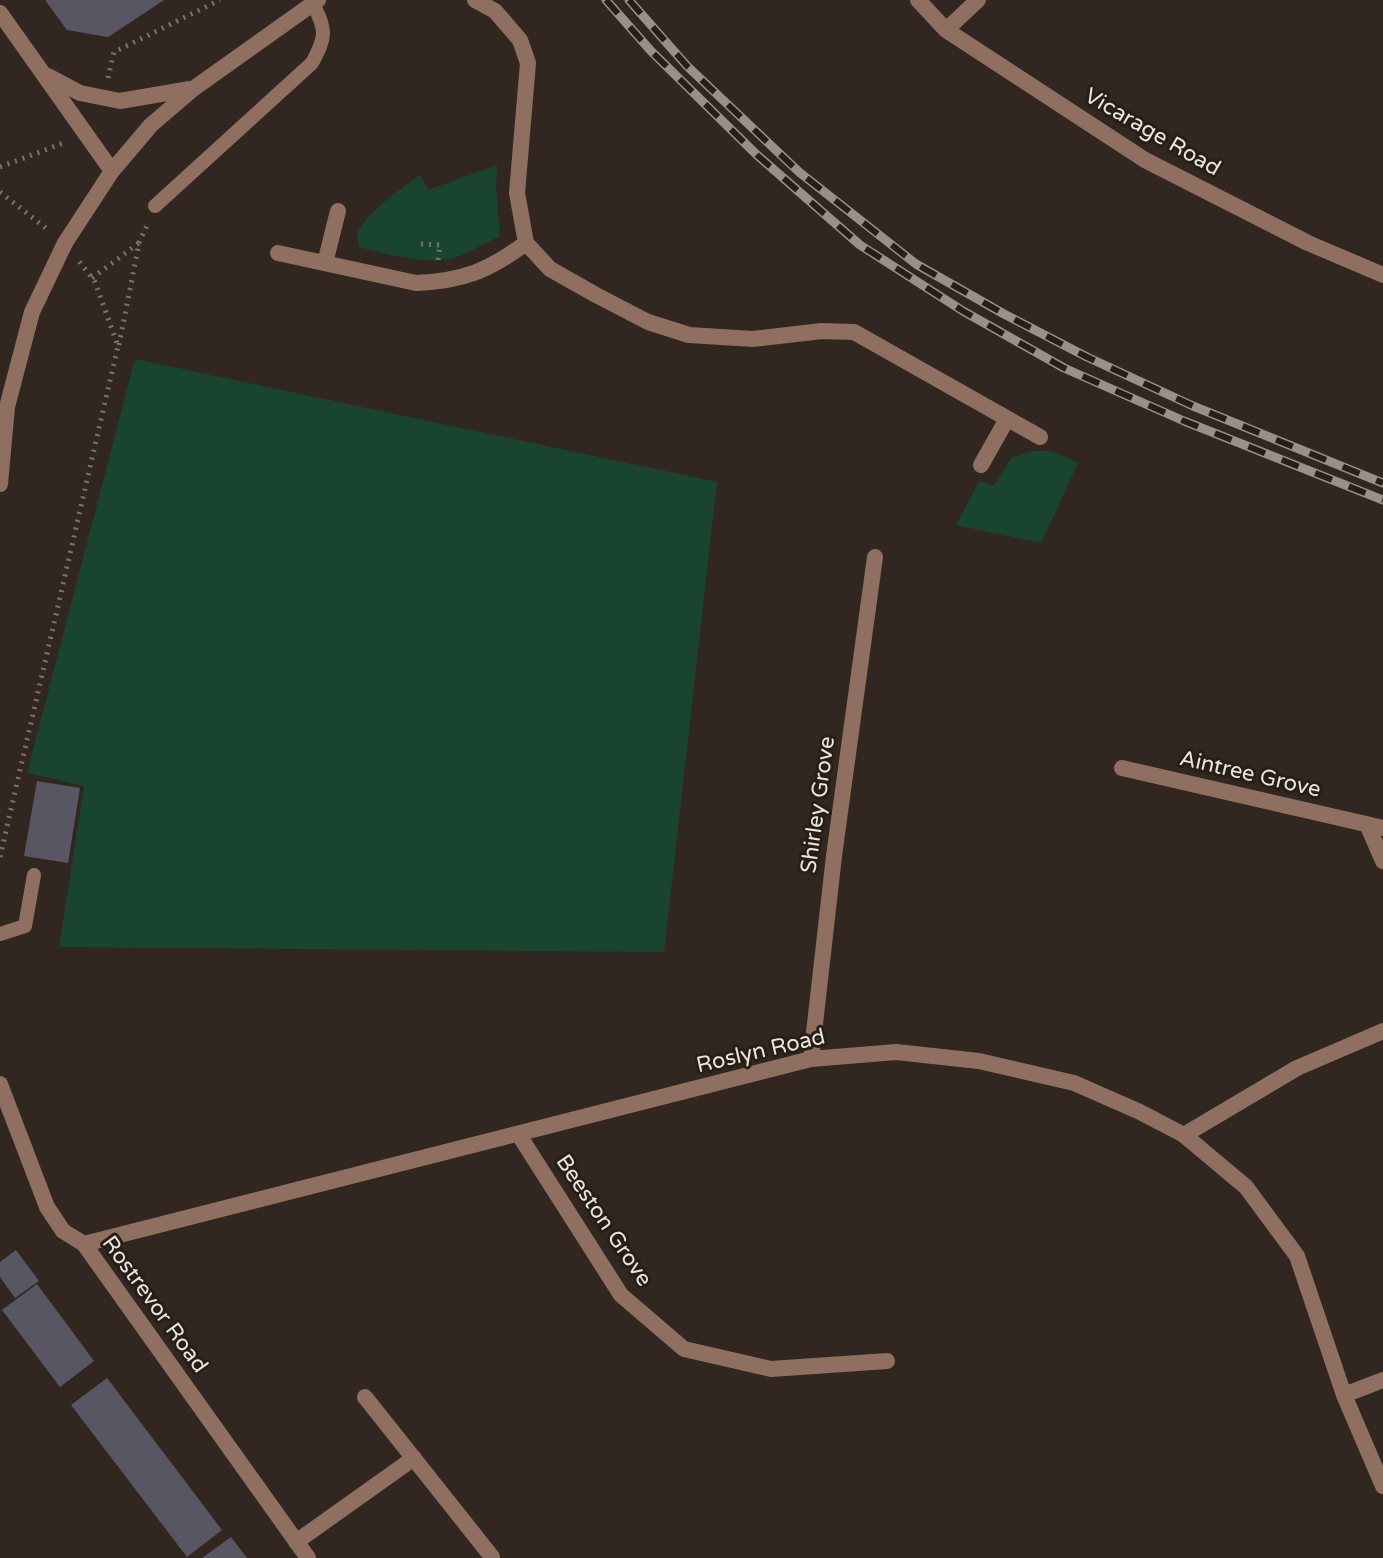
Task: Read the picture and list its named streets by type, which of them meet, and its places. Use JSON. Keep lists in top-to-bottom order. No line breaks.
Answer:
{"streets":{"street":["Vicarage Road","Aintree Grove","Shirley Grove","Roslyn Road","Beeston Grove","Rostrevor Road"]},"crossings":[["Shirley Grove","Roslyn Road"],["Roslyn Road","Beeston Grove"],["Roslyn Road","Rostrevor Road"]]}
